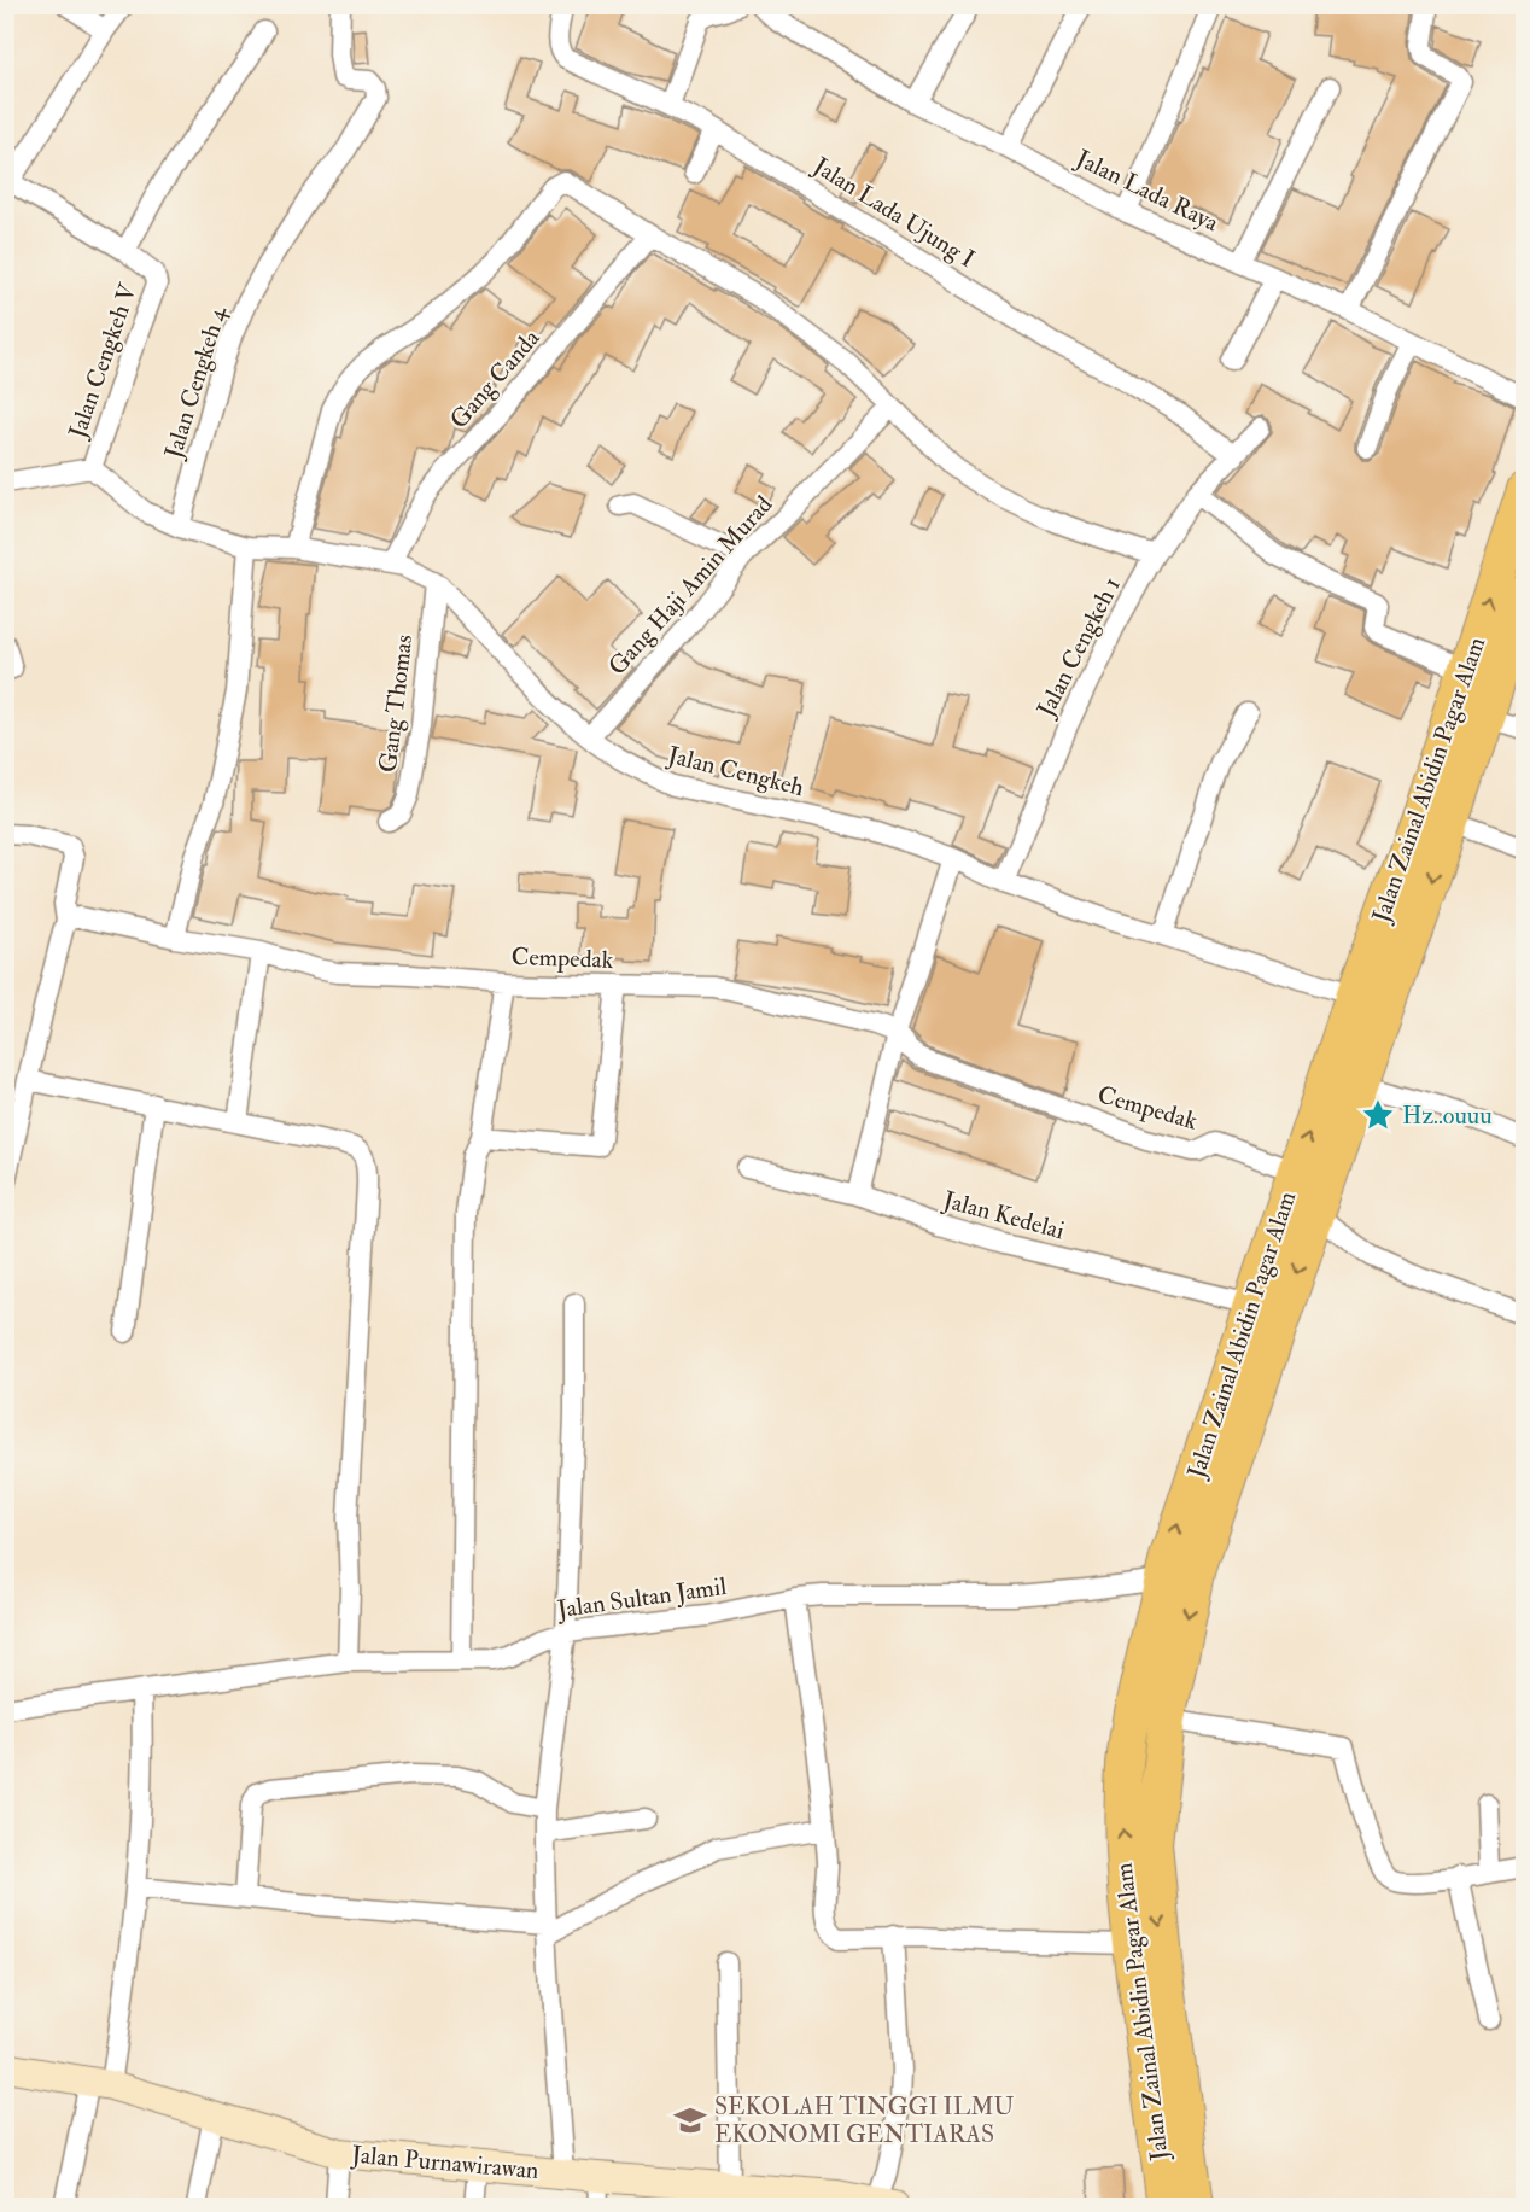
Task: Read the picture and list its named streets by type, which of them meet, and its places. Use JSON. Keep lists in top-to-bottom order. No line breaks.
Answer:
{"streets":{"highway":["Jalan Zainal Abidin Pagar Alam"],"street":["Jalan Lada Raya","Jalan Lada Ujung I","Jalan Cengkeh V","Gang Canda","Jalan Cengkeh 4","Gang Haji Amin Murad","Jalan Cengkeh 1","Gang Thomas","Jalan Cengkeh","Cempedak","Jalan Kedelai","Jalan Sultan Jamil","Jalan Purnawirawan"]},"crossings":[["Jalan Lada Ujung I","Jalan Cengkeh 1"],["Jalan Cengkeh V","Jalan Cengkeh"],["Gang Canda","Jalan Cengkeh"],["Jalan Cengkeh 4","Jalan Cengkeh"],["Gang Haji Amin Murad","Jalan Cengkeh"],["Jalan Cengkeh 1","Jalan Cengkeh"],["Gang Thomas","Jalan Cengkeh"],["Jalan Cengkeh","Jalan Zainal Abidin Pagar Alam"],["Jalan Zainal Abidin Pagar Alam","Cempedak"],["Jalan Zainal Abidin Pagar Alam","Jalan Kedelai"],["Jalan Zainal Abidin Pagar Alam","Jalan Sultan Jamil"]],"places":{"place":["Hz..ouuu"],"school or university":["SEKOLAH TINGGI ILMU EKONOMI GENTIARAS"]}}
